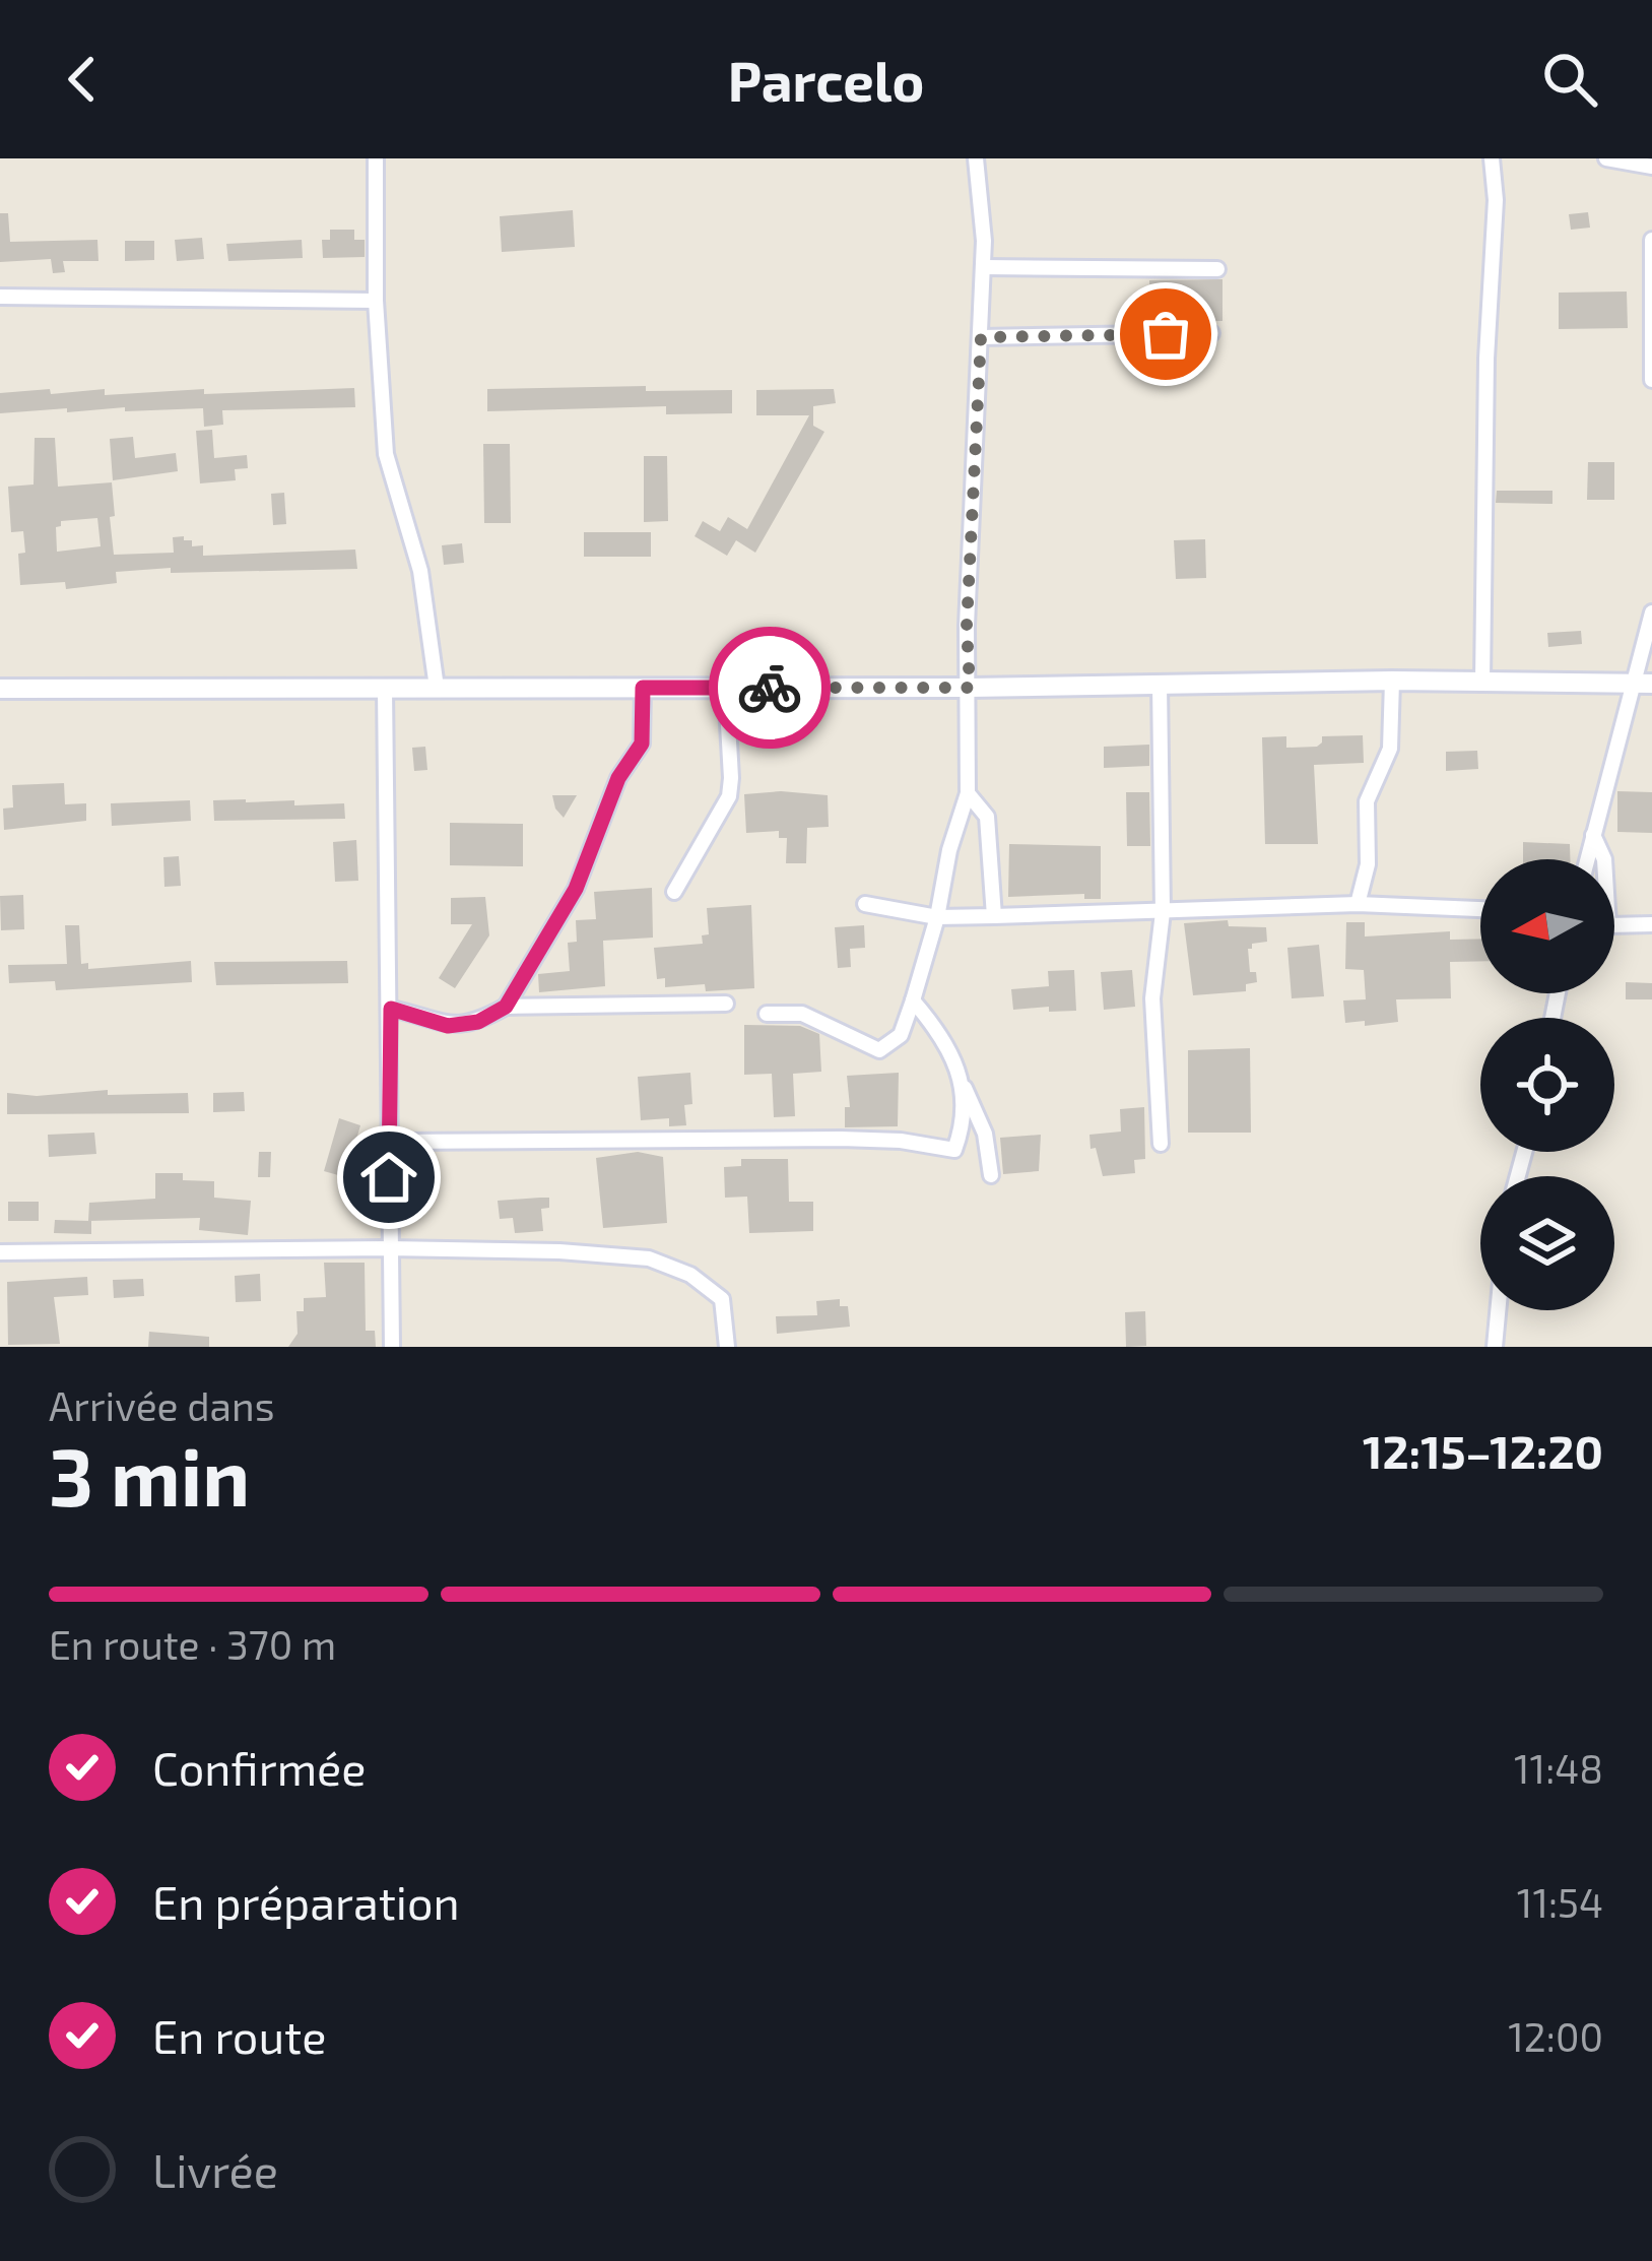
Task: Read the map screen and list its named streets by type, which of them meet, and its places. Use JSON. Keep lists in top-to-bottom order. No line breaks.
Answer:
{"north":"left","page":{"header":"Parcelo","heading":["3 min","Arrivée dans","12:15–12:20"],"bar":"En route · 370 m","list":[["Confirmée","11:48"],["En préparation","11:54"],["En route","12:00"],"Livrée"]}}
